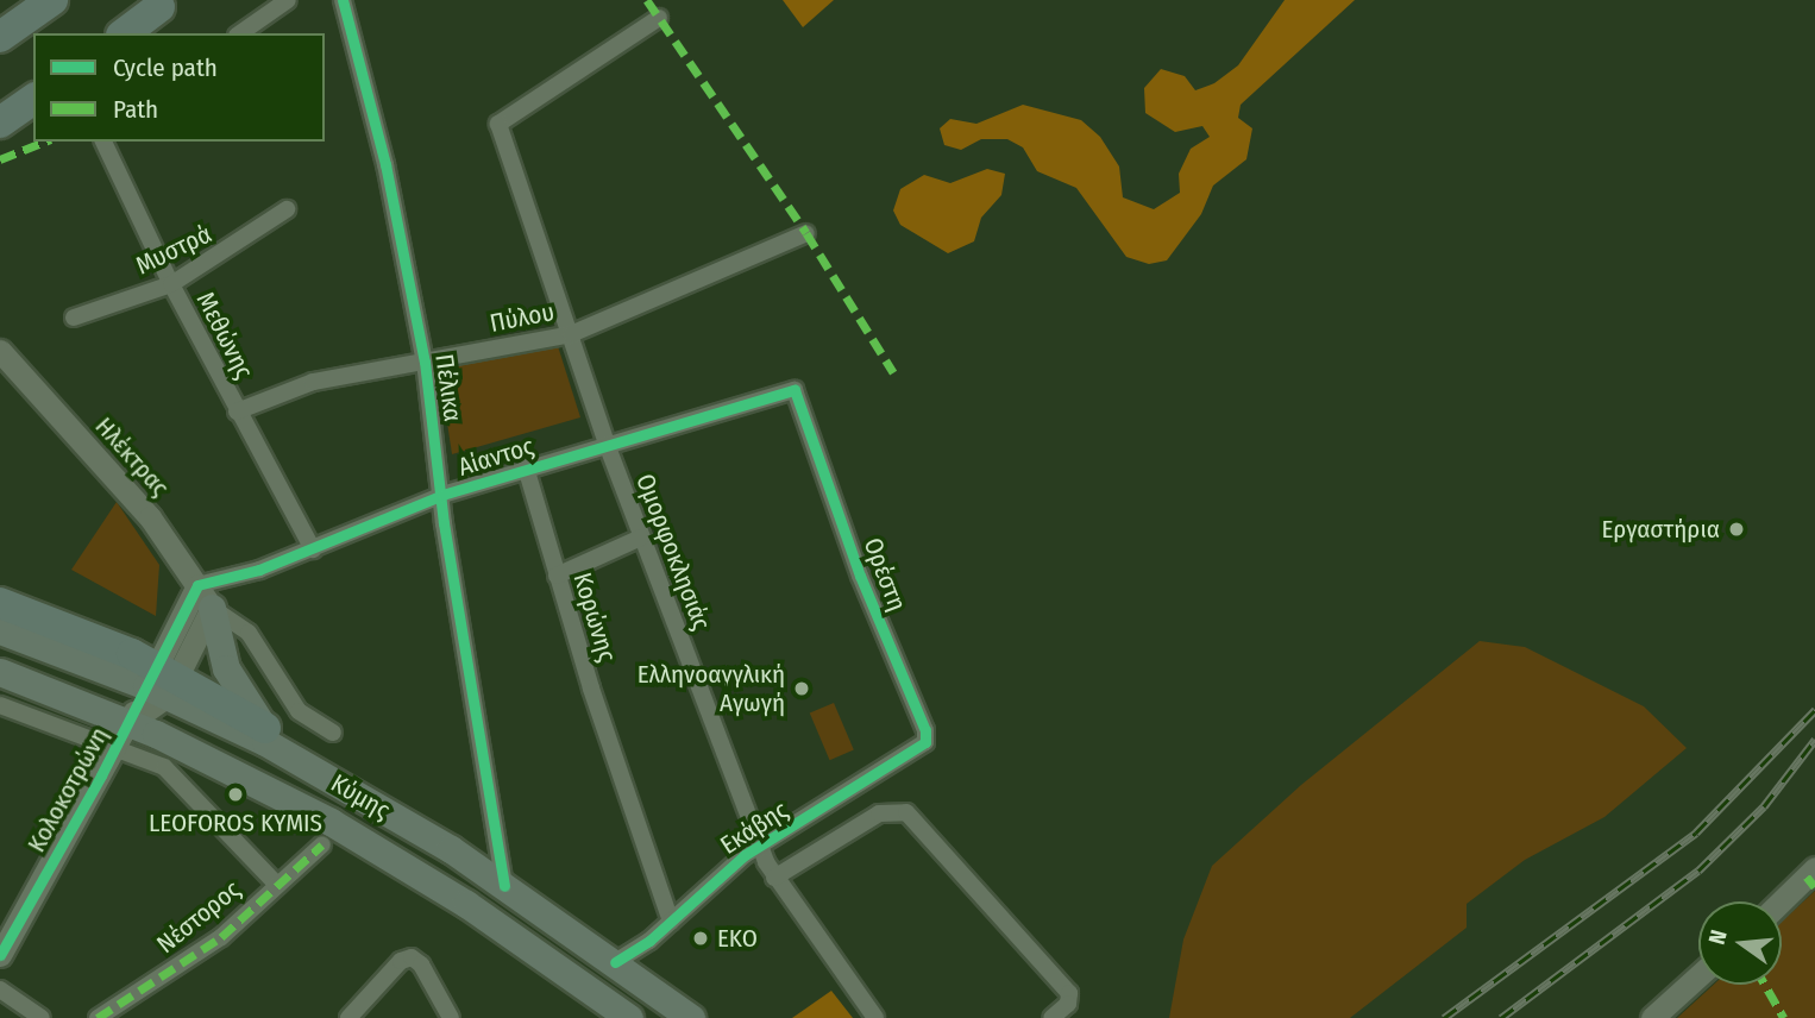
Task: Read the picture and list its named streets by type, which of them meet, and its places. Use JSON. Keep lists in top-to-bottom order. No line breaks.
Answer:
{"streets":{"main road":["Κύμης"],"street":["Μυστρά","Πύλου","Μεθώνης","Πέλικα","Ηλέκτρας","Αίαντος","Ομορφοκλησιάς","Ορέστη","Κορώνης","Κολοκοτρώνη","Εκάβης","Νέστορος"]},"crossings":[["Μυστρά","Μεθώνης"],["Πύλου","Μεθώνης"],["Πύλου","Πέλικα"],["Πύλου","Ομορφοκλησιάς"],["Μεθώνης","Αίαντος"],["Πέλικα","Αίαντος"],["Πέλικα","Κύμης"],["Ηλέκτρας","Αίαντος"],["Αίαντος","Ομορφοκλησιάς"],["Αίαντος","Ορέστη"],["Αίαντος","Κορώνης"],["Ομορφοκλησιάς","Εκάβης"],["Ορέστη","Εκάβης"],["Κορώνης","Εκάβης"],["Κολοκοτρώνη","Κύμης"],["Κύμης","Εκάβης"]],"places":["Εργαστήρια","Ελληνοαγγλική Αγωγή","LEOFOROS KYMIS","EKO"],"legend":["Cycle path","Path"],"north":"left"}
